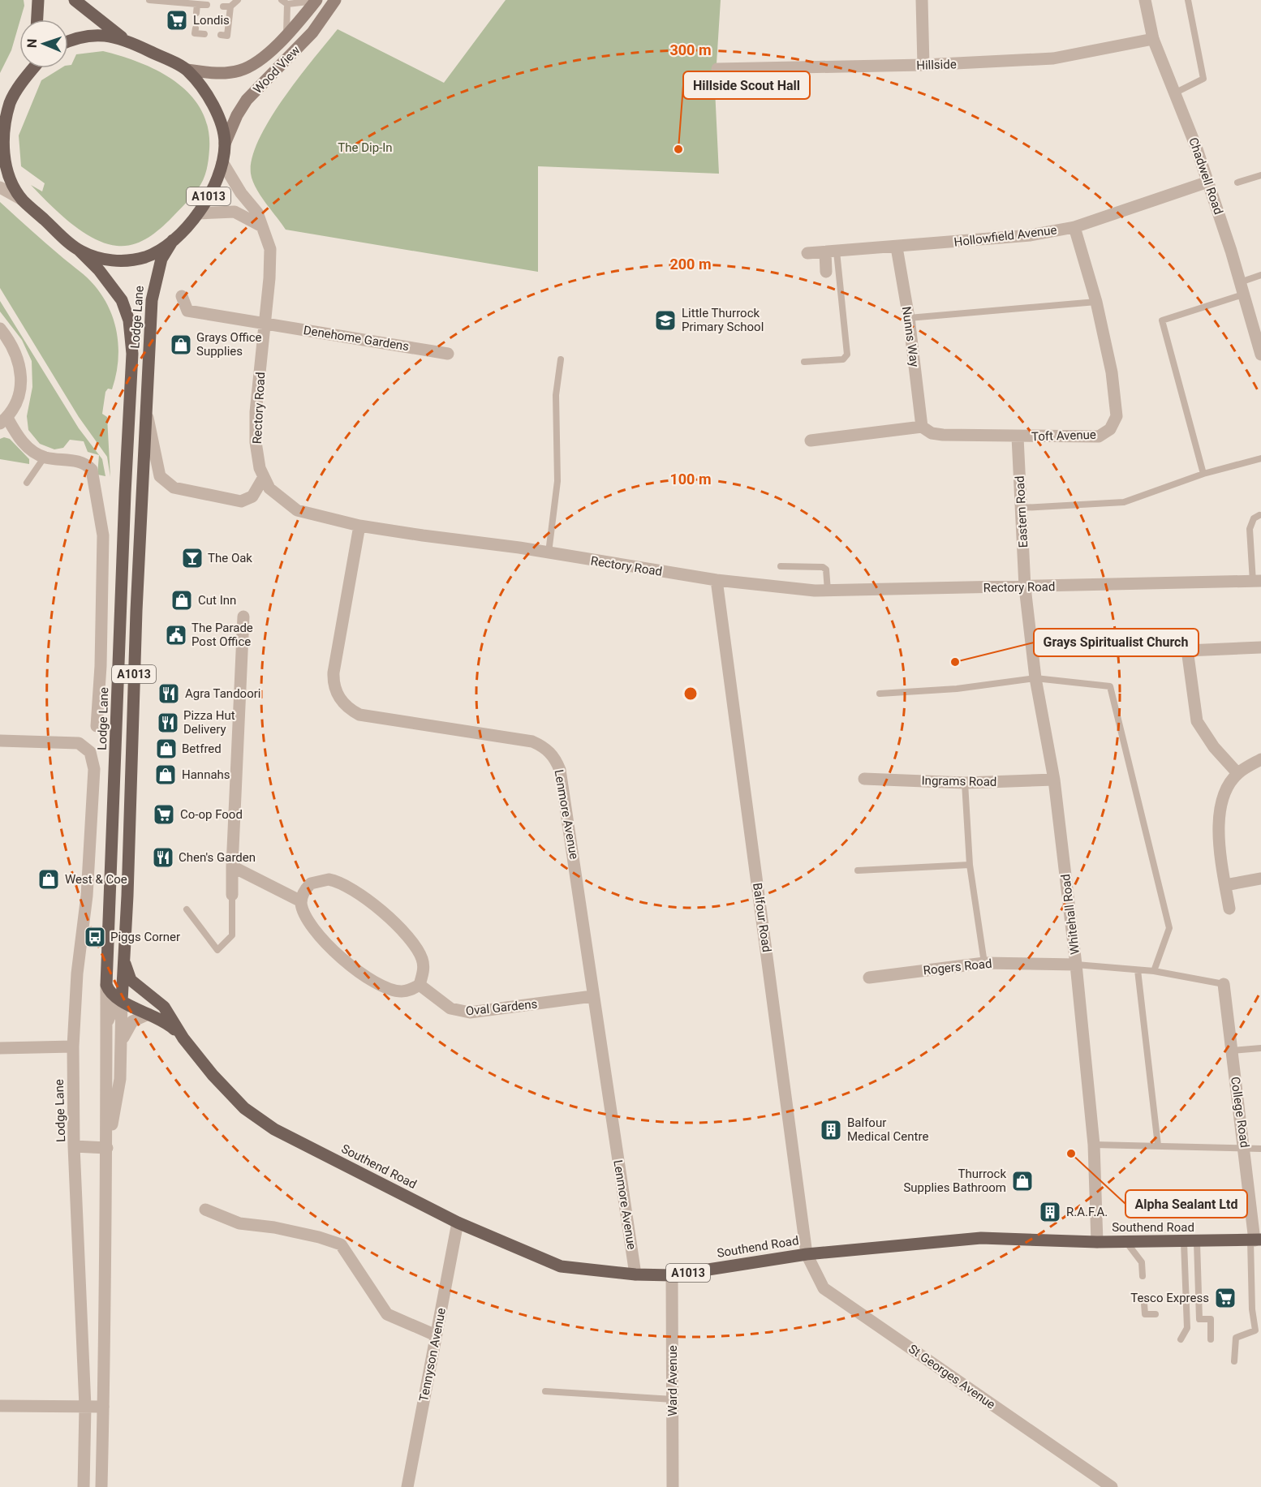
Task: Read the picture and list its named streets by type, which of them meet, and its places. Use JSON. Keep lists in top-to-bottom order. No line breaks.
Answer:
{"streets":{"main road":["Wood View","A1013","Lodge Lane","Southend Road"],"street":["Hillside","Chadwell Road","Hollowfield Avenue","Nunns Way","Denehome Gardens","Rectory Road","Toft Avenue","Eastern Road","Ingrams Road","Lenmore Avenue","Whitehall Road","Balfour Road","Rogers Road","Oval Gardens","College Road","Tennyson Avenue","St Georges Avenue","Ward Avenue"]},"crossings":[["Hillside","Chadwell Road"],["Wood View","A1013"],["Chadwell Road","Hollowfield Avenue"],["A1013","Lodge Lane"],["A1013","Rectory Road"],["Hollowfield Avenue","Nunns Way"],["Hollowfield Avenue","Toft Avenue"],["Lodge Lane","Southend Road"],["Nunns Way","Toft Avenue"],["Denehome Gardens","Rectory Road"],["Rectory Road","Eastern Road"],["Rectory Road","Lenmore Avenue"],["Rectory Road","Whitehall Road"],["Rectory Road","Balfour Road"],["Toft Avenue","Eastern Road"],["Eastern Road","Whitehall Road"],["Ingrams Road","Whitehall Road"],["Lenmore Avenue","Oval Gardens"],["Lenmore Avenue","Southend Road"],["Whitehall Road","Rogers Road"],["Whitehall Road","Southend Road"],["Balfour Road","Southend Road"],["Balfour Road","St Georges Avenue"],["College Road","Southend Road"],["Southend Road","Tennyson Avenue"],["Southend Road","St Georges Avenue"],["Southend Road","Ward Avenue"]],"parks":["The Dip-In"],"places":{"supermarket":["Londis","Co-op Food","Tesco Express"],"other":["Hillside Scout Hall","Grays Spiritualist Church","Alpha Sealant Ltd"],"school or university":["Little Thurrock Primary School"],"shop":["Grays Office Supplies","Cut Inn","Betfred","Hannahs","West & Coe","Thurrock Supplies Bathroom"],"bar":["The Oak"],"public building":["The Parade Post Office"],"restaurant":["Agra Tandoori","Pizza Hut Delivery","Chen's Garden"],"bus stop":["Piggs Corner"],"building":["Balfour Medical Centre","R.A.F.A."]},"north":"left","rings":["300 m","200 m","100 m"]}
